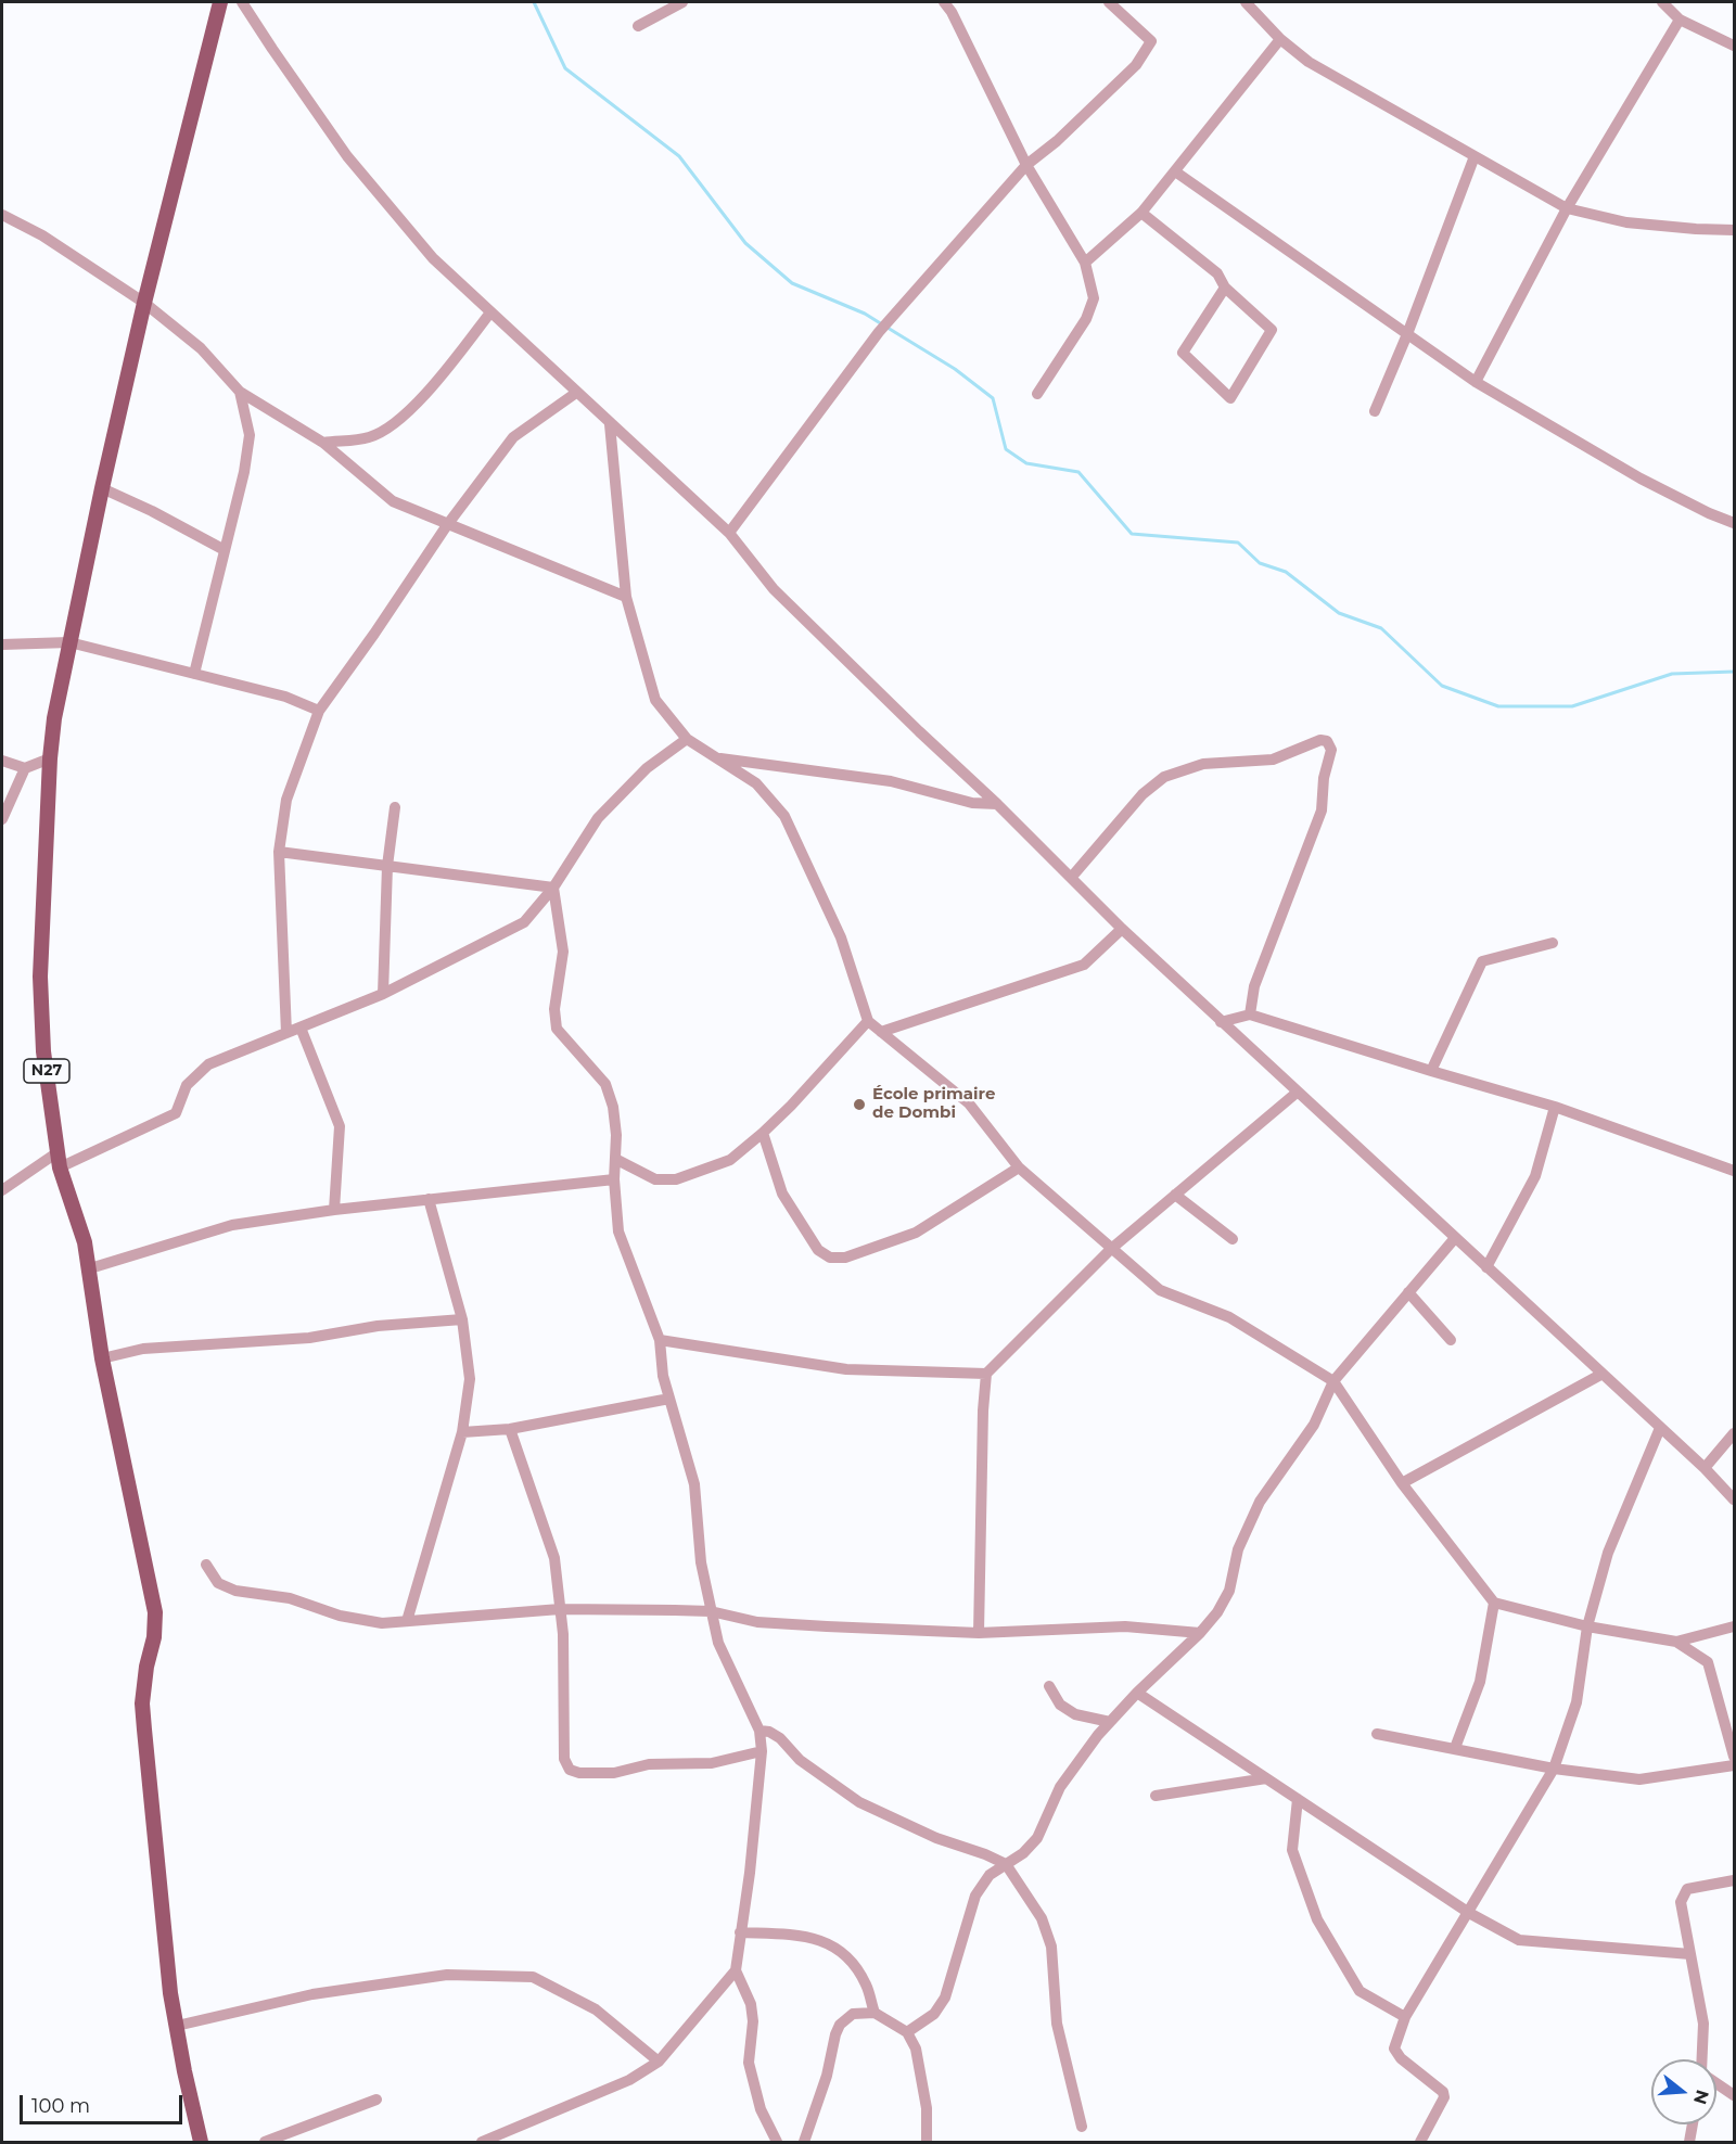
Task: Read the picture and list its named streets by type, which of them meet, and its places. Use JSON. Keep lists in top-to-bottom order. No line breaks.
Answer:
{"streets":{"main road":["N27"]},"places":["École primaire de Dombi"],"scale_bar":"100 m","north":"right"}
